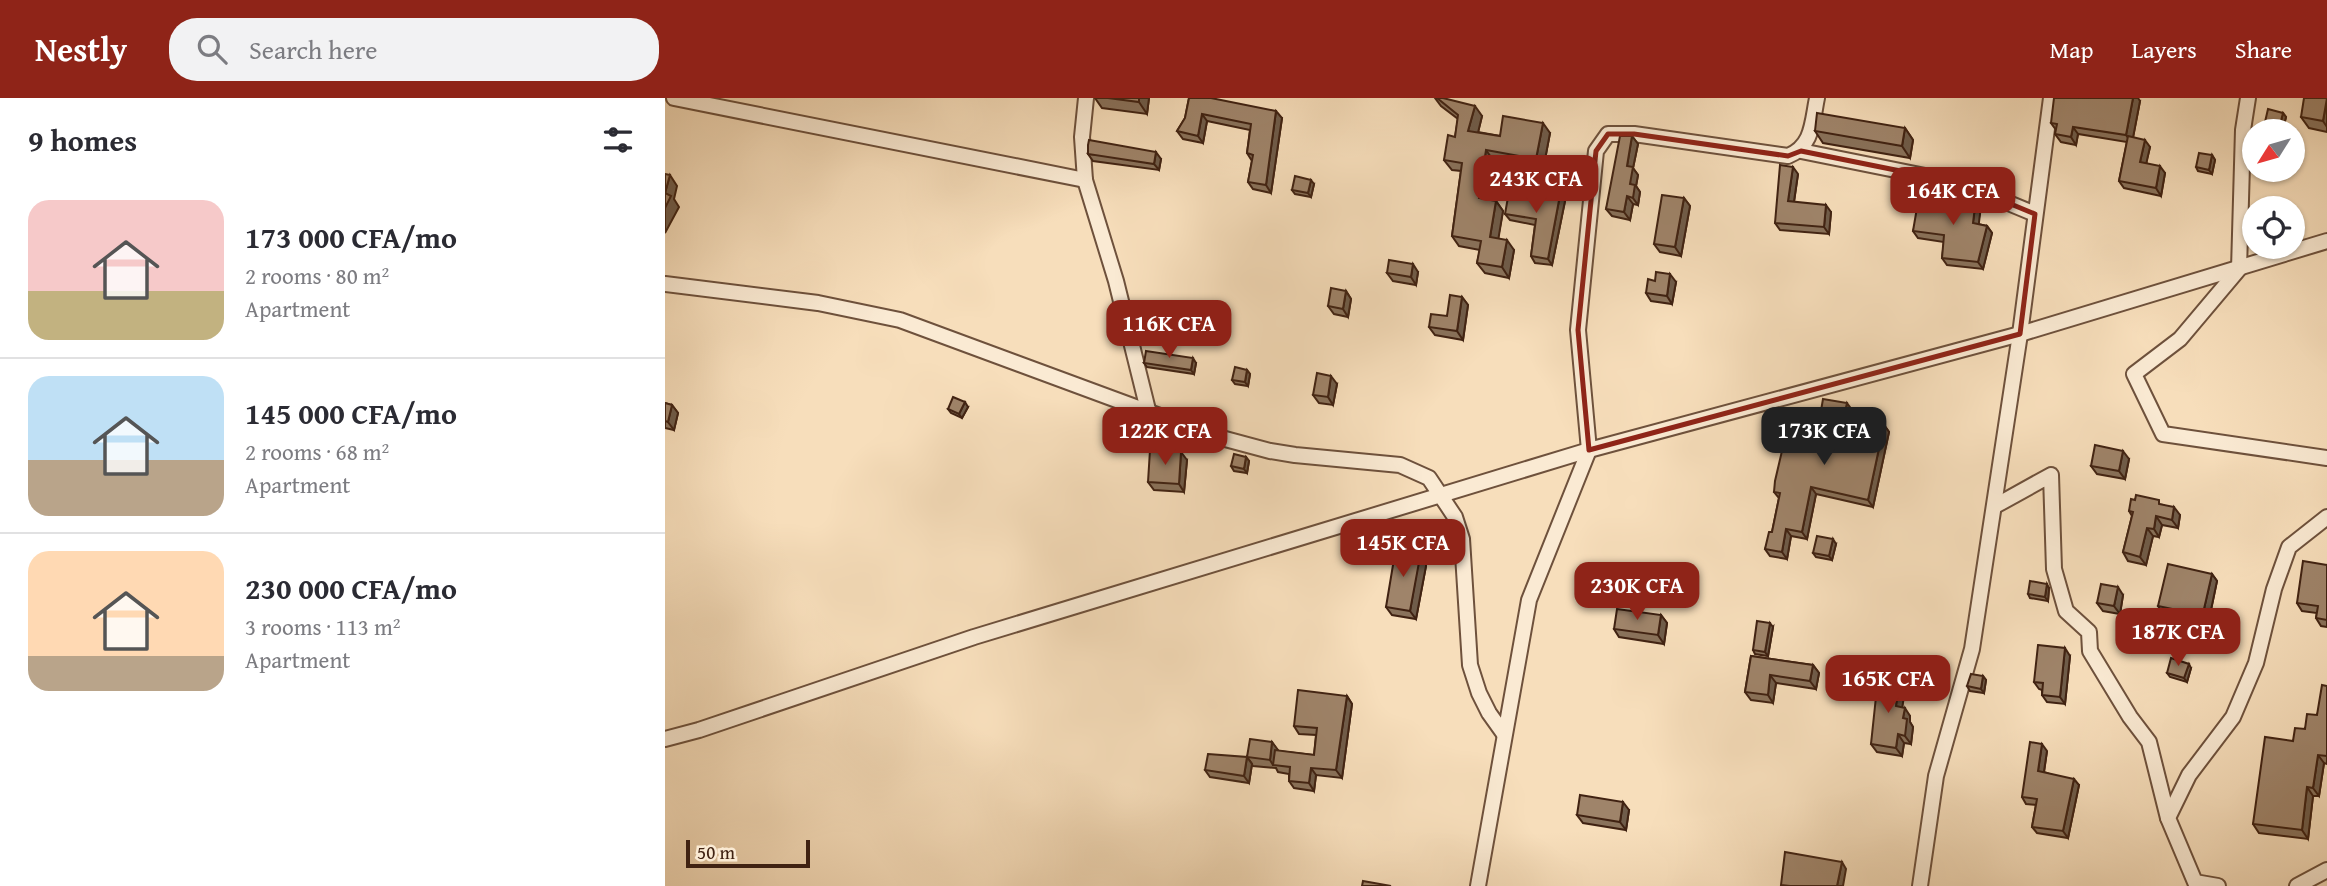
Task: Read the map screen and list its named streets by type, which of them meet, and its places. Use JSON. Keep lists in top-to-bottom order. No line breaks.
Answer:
{"scale_bar":"50 m","north":"bottom left","page":{"header":"Nestly","search":"Search here","nav":["Map","Layers","Share"],"heading":"9 homes","price":["243K CFA","164K CFA","116K CFA","122K CFA","173K CFA","145K CFA","230K CFA","187K CFA","165K CFA"],"list":[{"name":"173 000 CFA/mo","note":"2 rooms · 80 m² · Apartment"},{"name":"145 000 CFA/mo","note":"2 rooms · 68 m² · Apartment"},{"name":"230 000 CFA/mo","note":"3 rooms · 113 m² · Apartment"}],"scale":"50 m"}}
